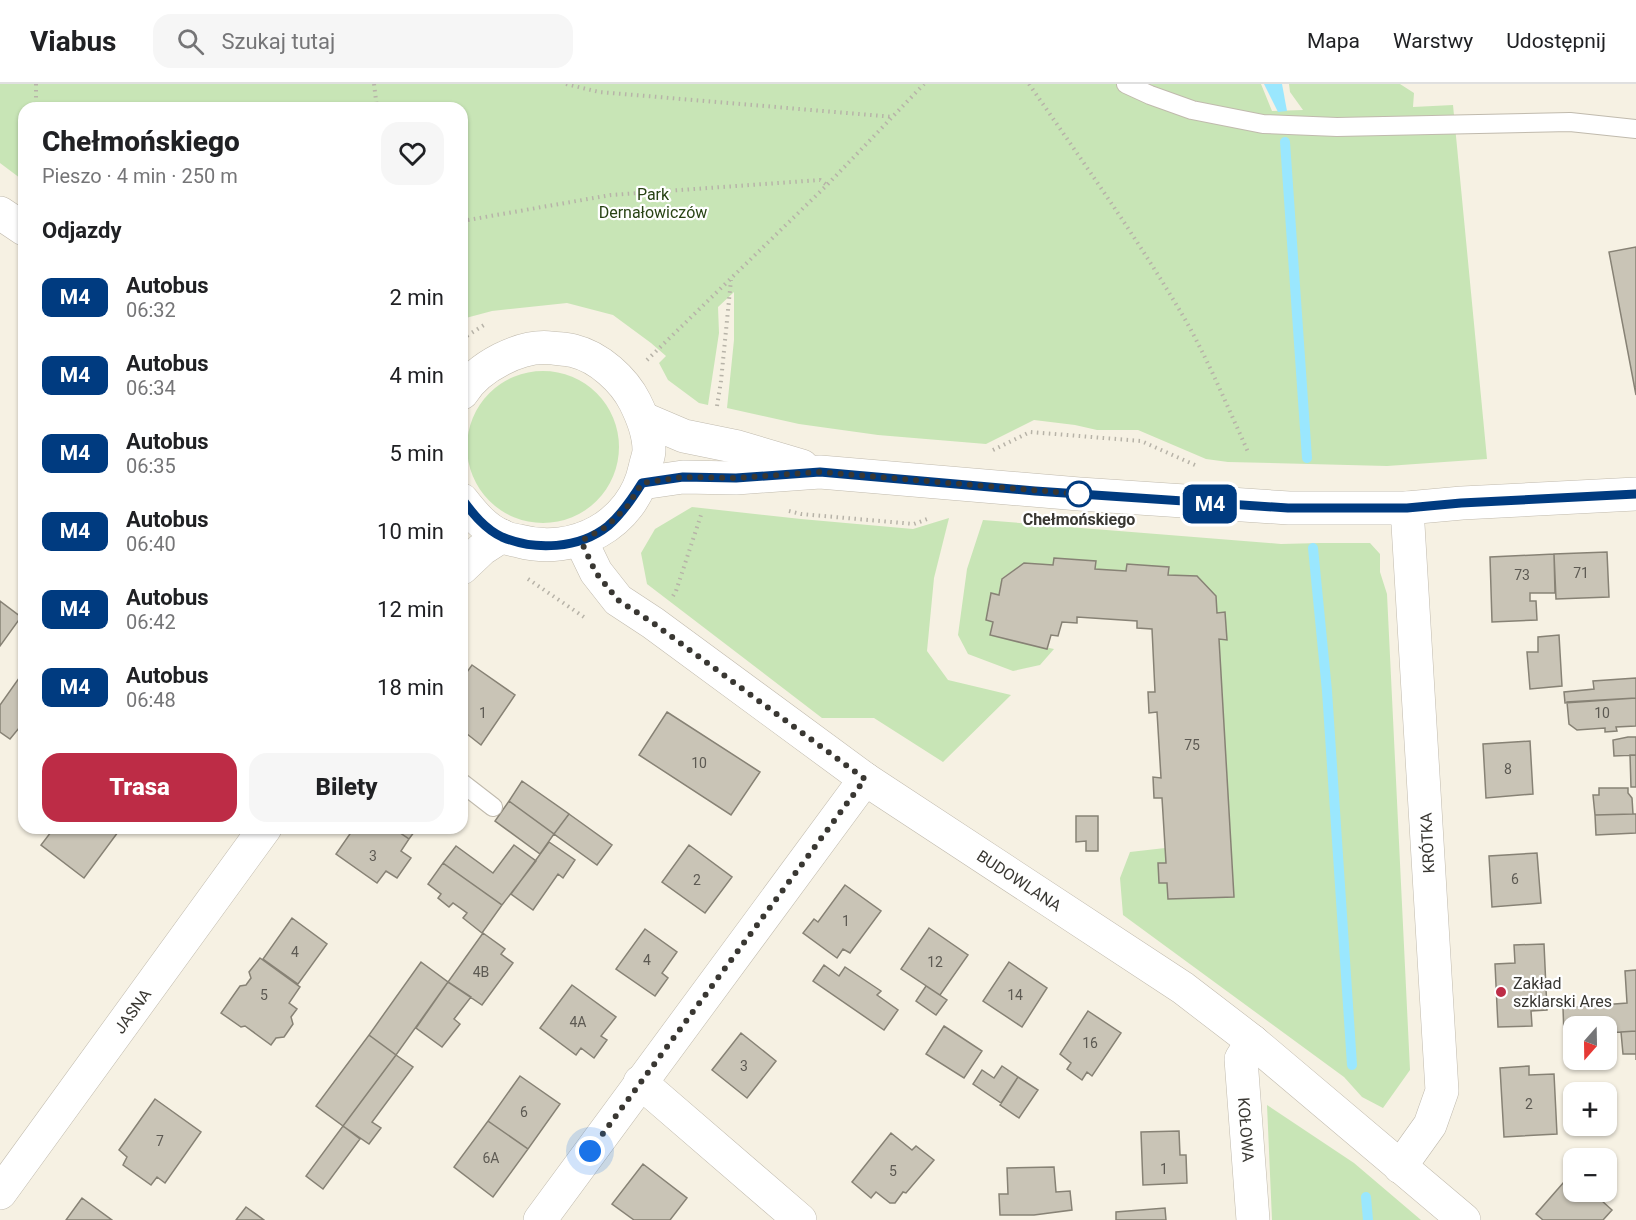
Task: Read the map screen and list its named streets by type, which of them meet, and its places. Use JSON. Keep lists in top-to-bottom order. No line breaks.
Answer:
{"streets":{"street":["KRÓTKA","BUDOWLANA","JASNA","KOŁOWA"]},"crossings":[["KRÓTKA","BUDOWLANA"],["BUDOWLANA","KOŁOWA"]],"parks":["Park Dernałowiczów"],"places":["Chełmońskiego","Zakład szklarski Ares"],"lines":["bus line M4"],"house_numbers":["71","73","1","10","75","10","8","3","6","2","1","4","4","12","4B","5","14","4A","16","3","2","6","7","6A","1","5"],"north":"bottom","page":{"header":"Viabus","search":"Szukaj tutaj","nav":["Mapa","Warstwy","Udostępnij"],"on_map":"M4","heading":[["Chełmońskiego","Pieszo · 4 min · 250 m"],"Odjazdy"],"list":[{"mark":"M4","name":"Autobus","note":"06:32","value":"2 min"},{"mark":"M4","name":"Autobus","note":"06:34","value":"4 min"},{"mark":"M4","name":"Autobus","note":"06:35","value":"5 min"},{"mark":"M4","name":"Autobus","note":"06:40","value":"10 min"},{"mark":"M4","name":"Autobus","note":"06:42","value":"12 min"},{"mark":"M4","name":"Autobus","note":"06:48","value":"18 min"}],"buttons":["Trasa","Bilety"],"map_buttons":["+","−"]}}
